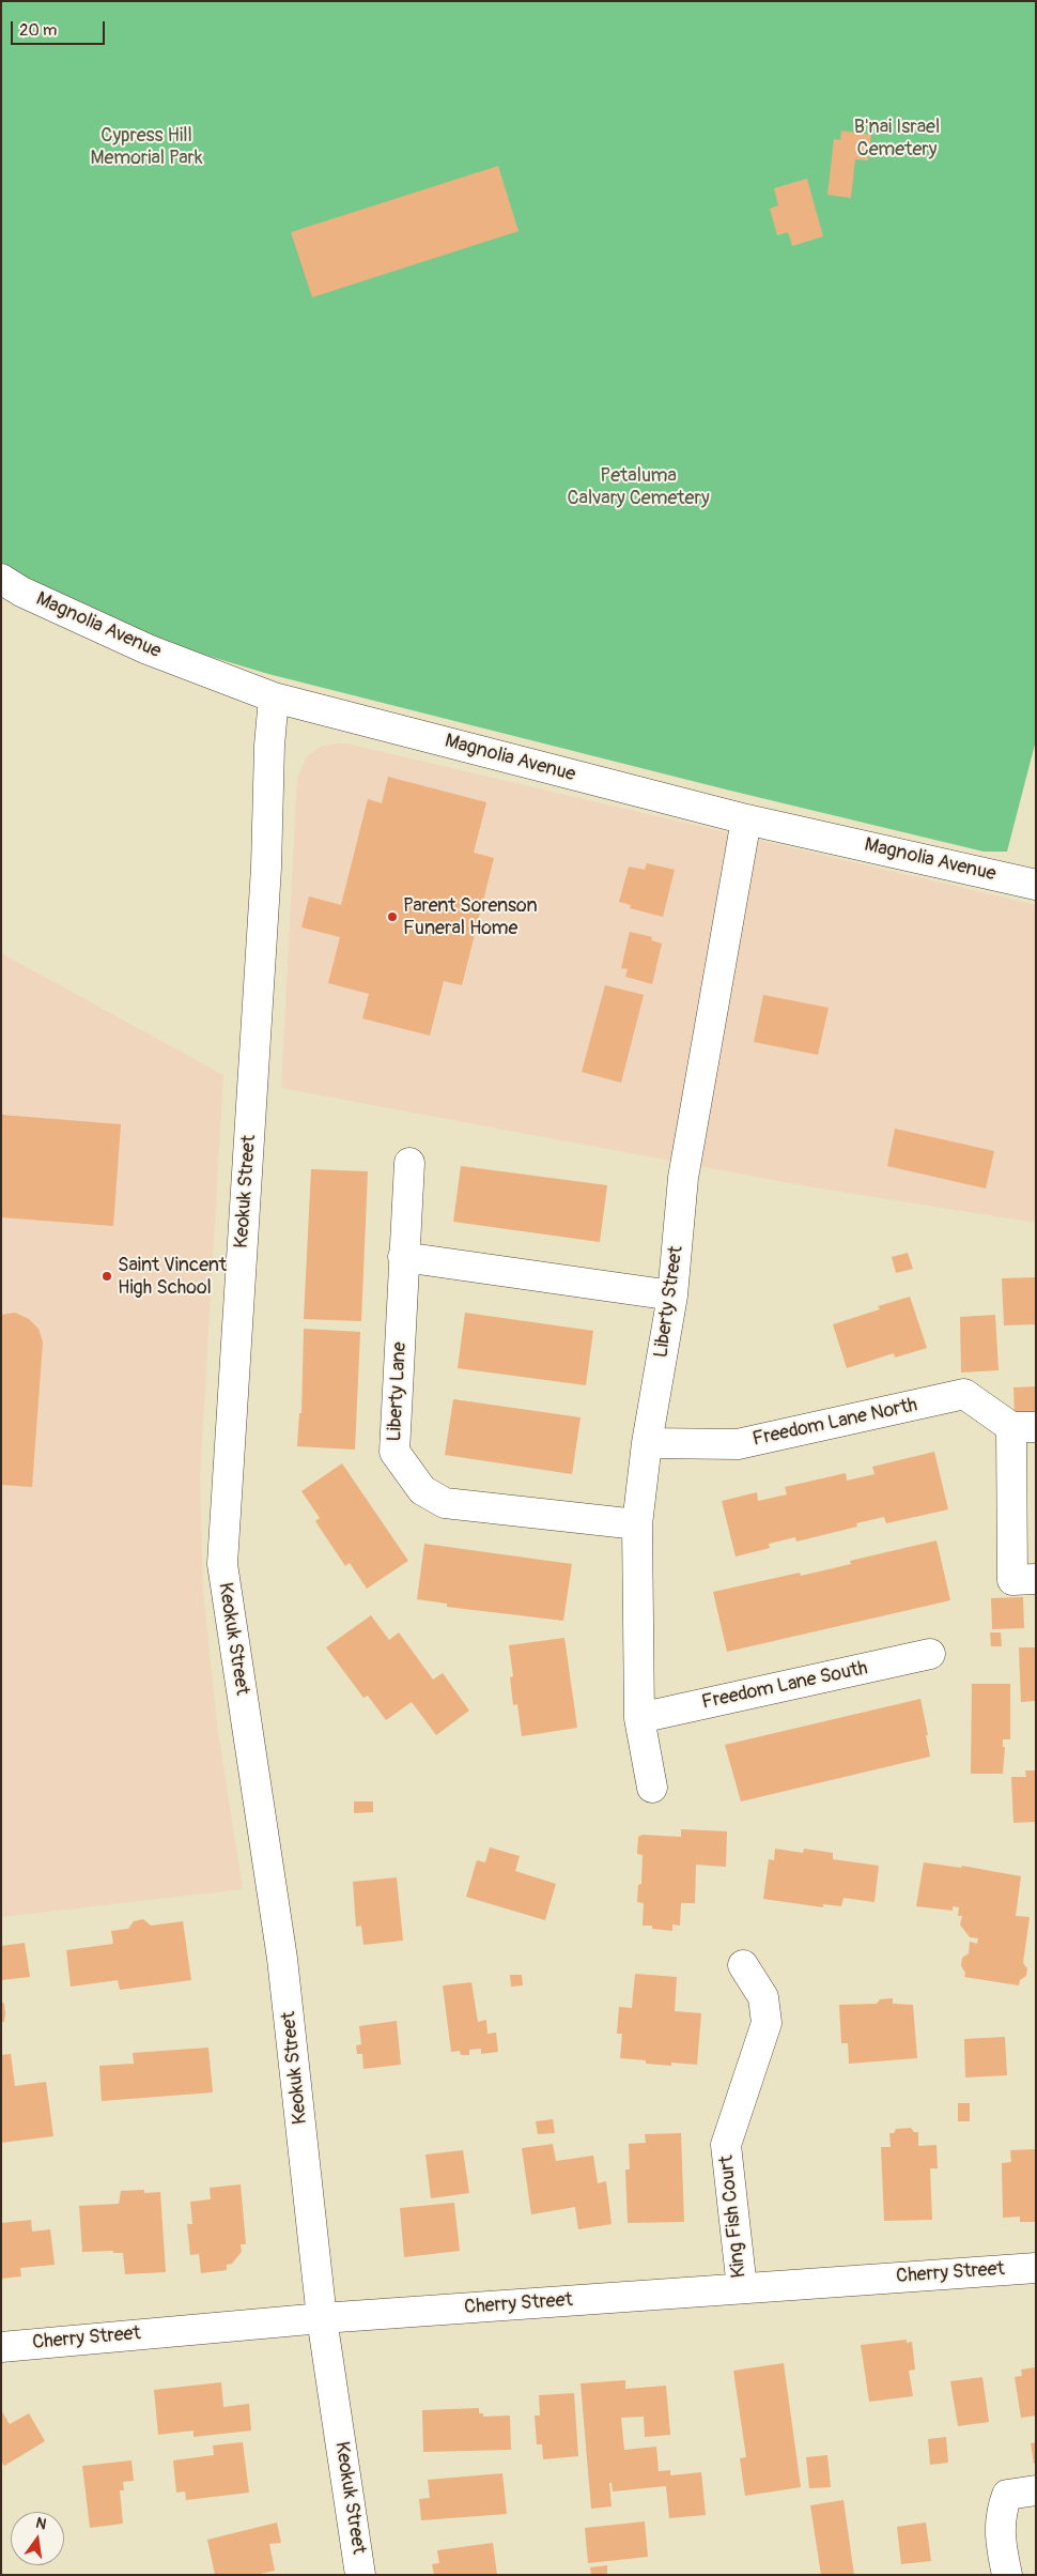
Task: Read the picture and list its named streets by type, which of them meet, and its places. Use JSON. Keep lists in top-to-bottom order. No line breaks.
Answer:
{"streets":{"street":["Magnolia Avenue","Keokuk Street","Liberty Street","Liberty Lane","Freedom Lane North","Freedom Lane South","King Fish Court","Cherry Street"]},"crossings":[["Magnolia Avenue","Keokuk Street"],["Magnolia Avenue","Liberty Street"],["Keokuk Street","Cherry Street"],["Liberty Street","Liberty Lane"],["Liberty Street","Freedom Lane North"],["Liberty Street","Freedom Lane South"],["King Fish Court","Cherry Street"]],"parks":["B'nai Israel Cemetery","Cypress Hill Memorial Park","Petaluma Calvary Cemetery"],"places":["Parent Sorenson Funeral Home","Saint Vincent High School"],"scale_bar":"20 m","north":"top"}
